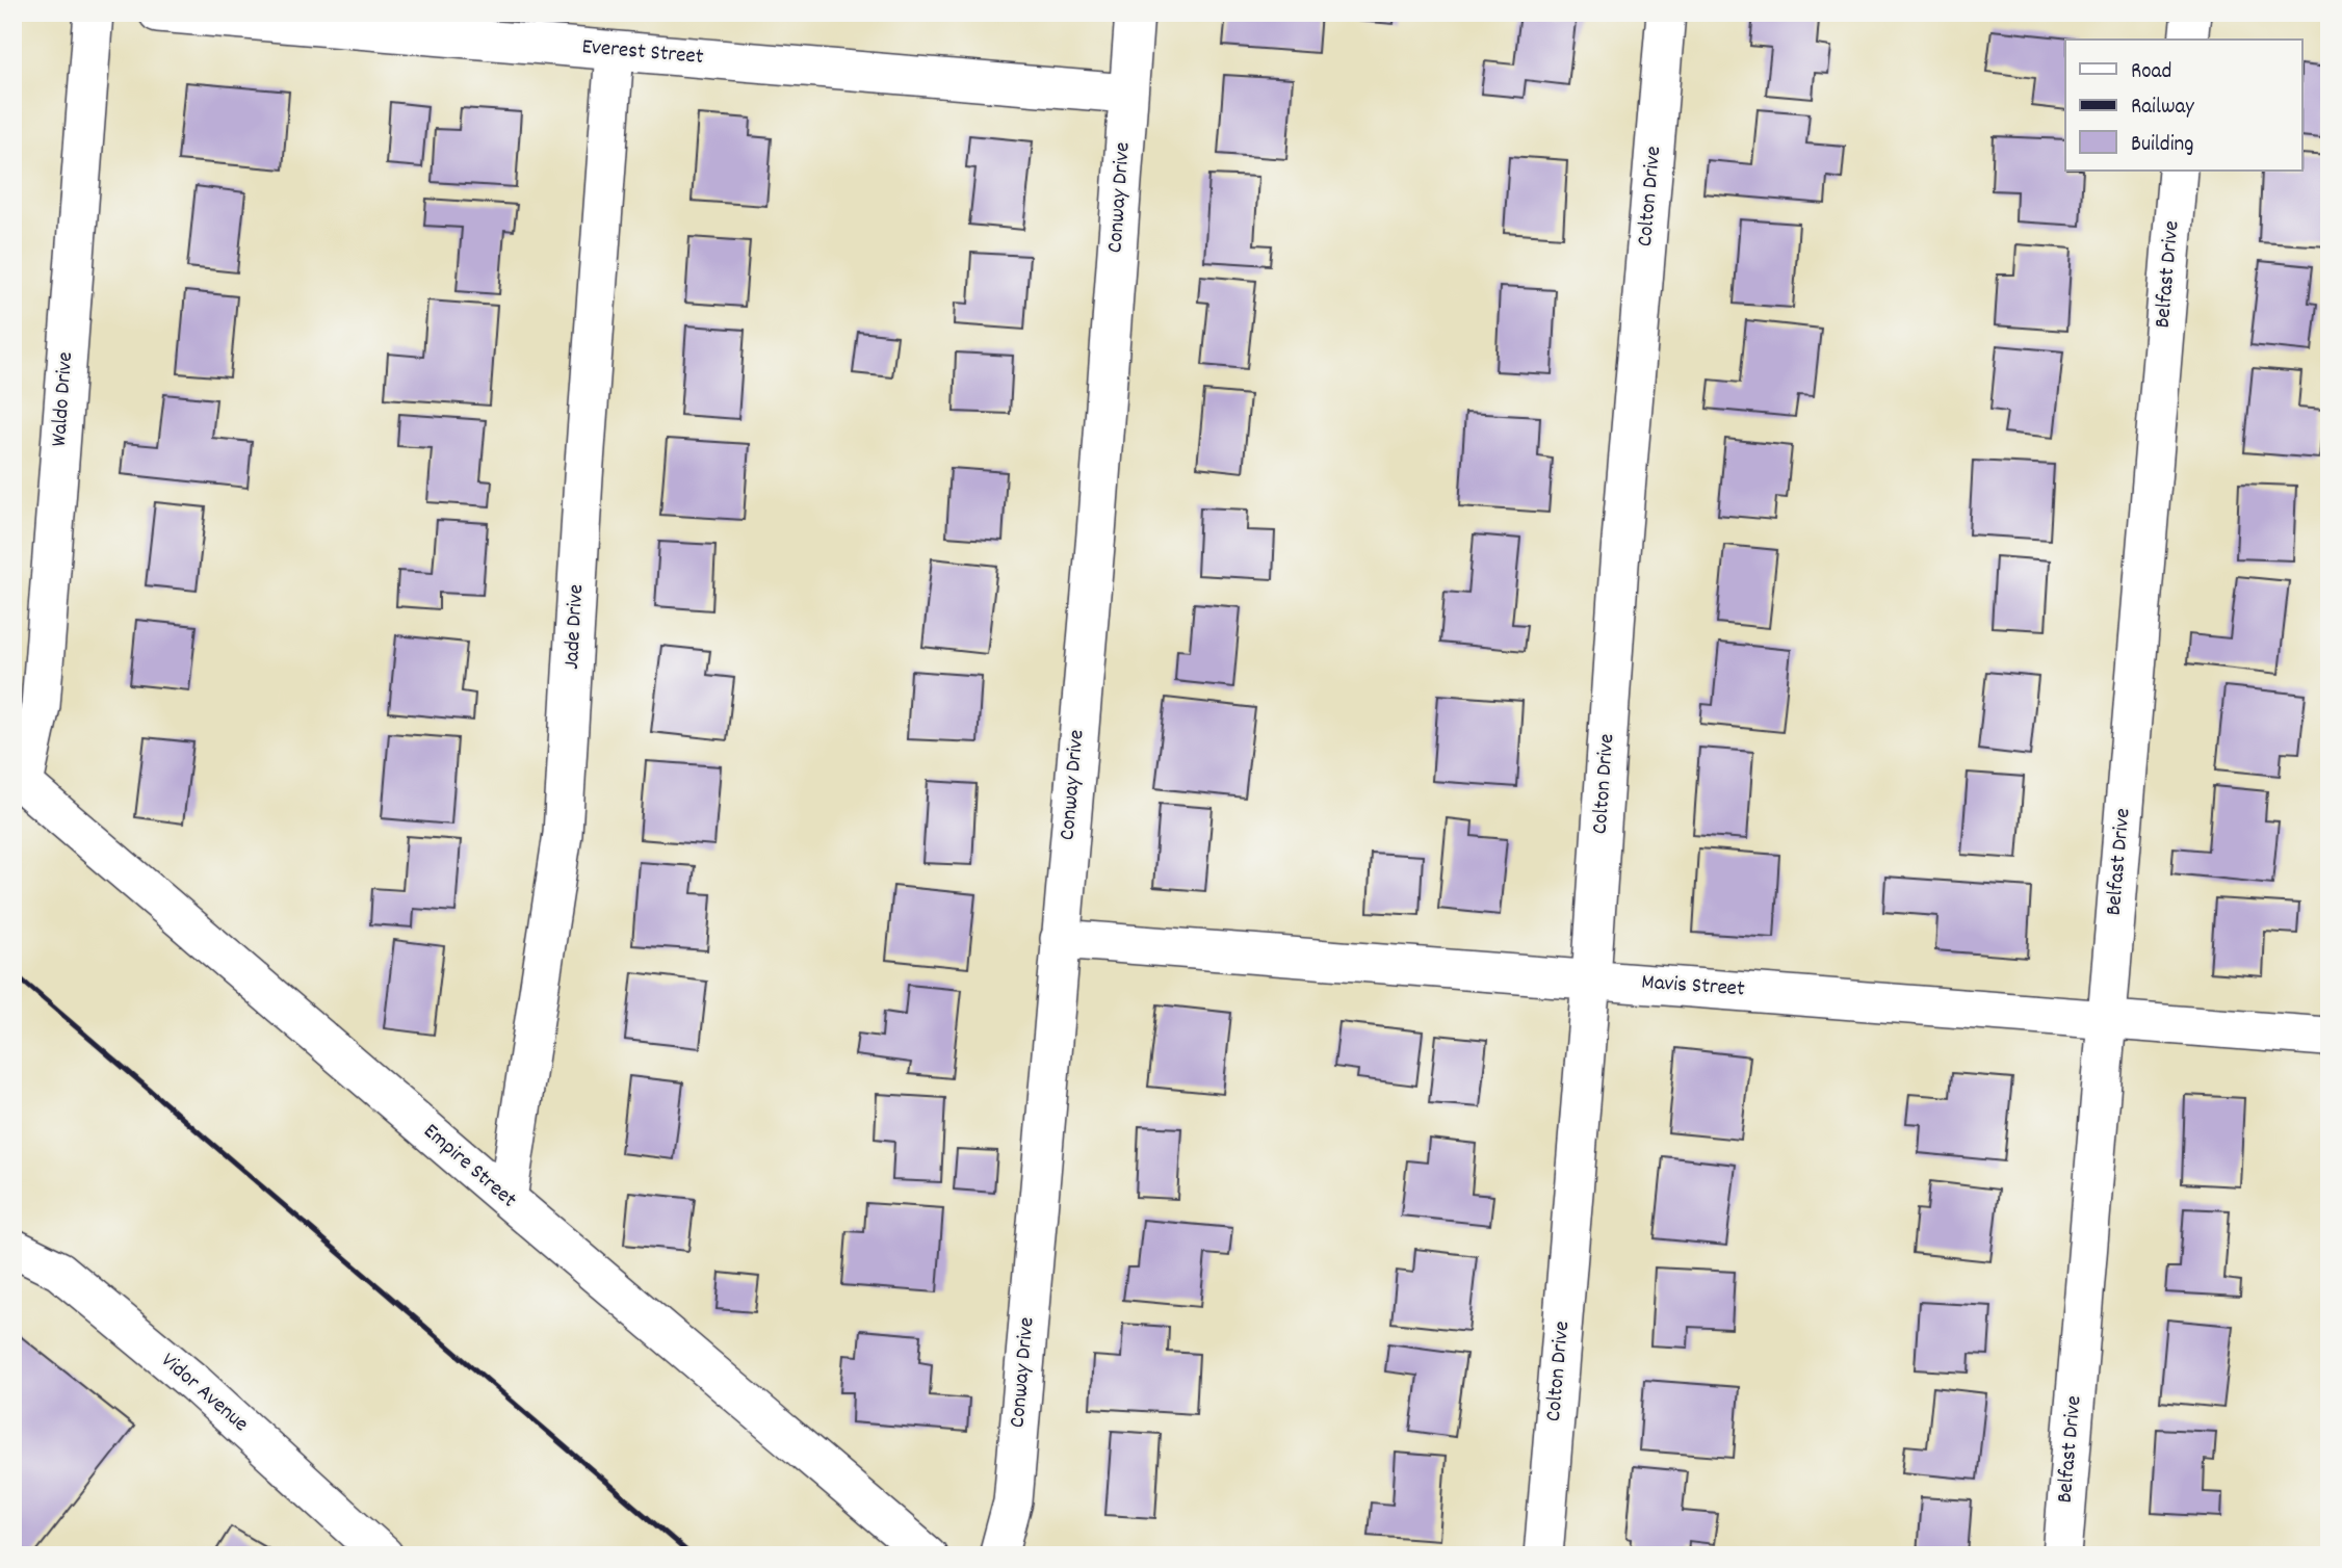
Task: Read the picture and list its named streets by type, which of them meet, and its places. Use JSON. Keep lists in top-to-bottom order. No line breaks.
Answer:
{"streets":{"street":["Everest Street","Colton Drive","Conway Drive","Belfast Drive","Waldo Drive","Jade Drive","Mavis Street","Empire Street","Vidor Avenue"]},"crossings":[["Everest Street","Conway Drive"],["Everest Street","Jade Drive"],["Colton Drive","Mavis Street"],["Conway Drive","Mavis Street"],["Belfast Drive","Mavis Street"],["Waldo Drive","Empire Street"],["Jade Drive","Empire Street"]],"legend":["Road","Railway","Building"]}
